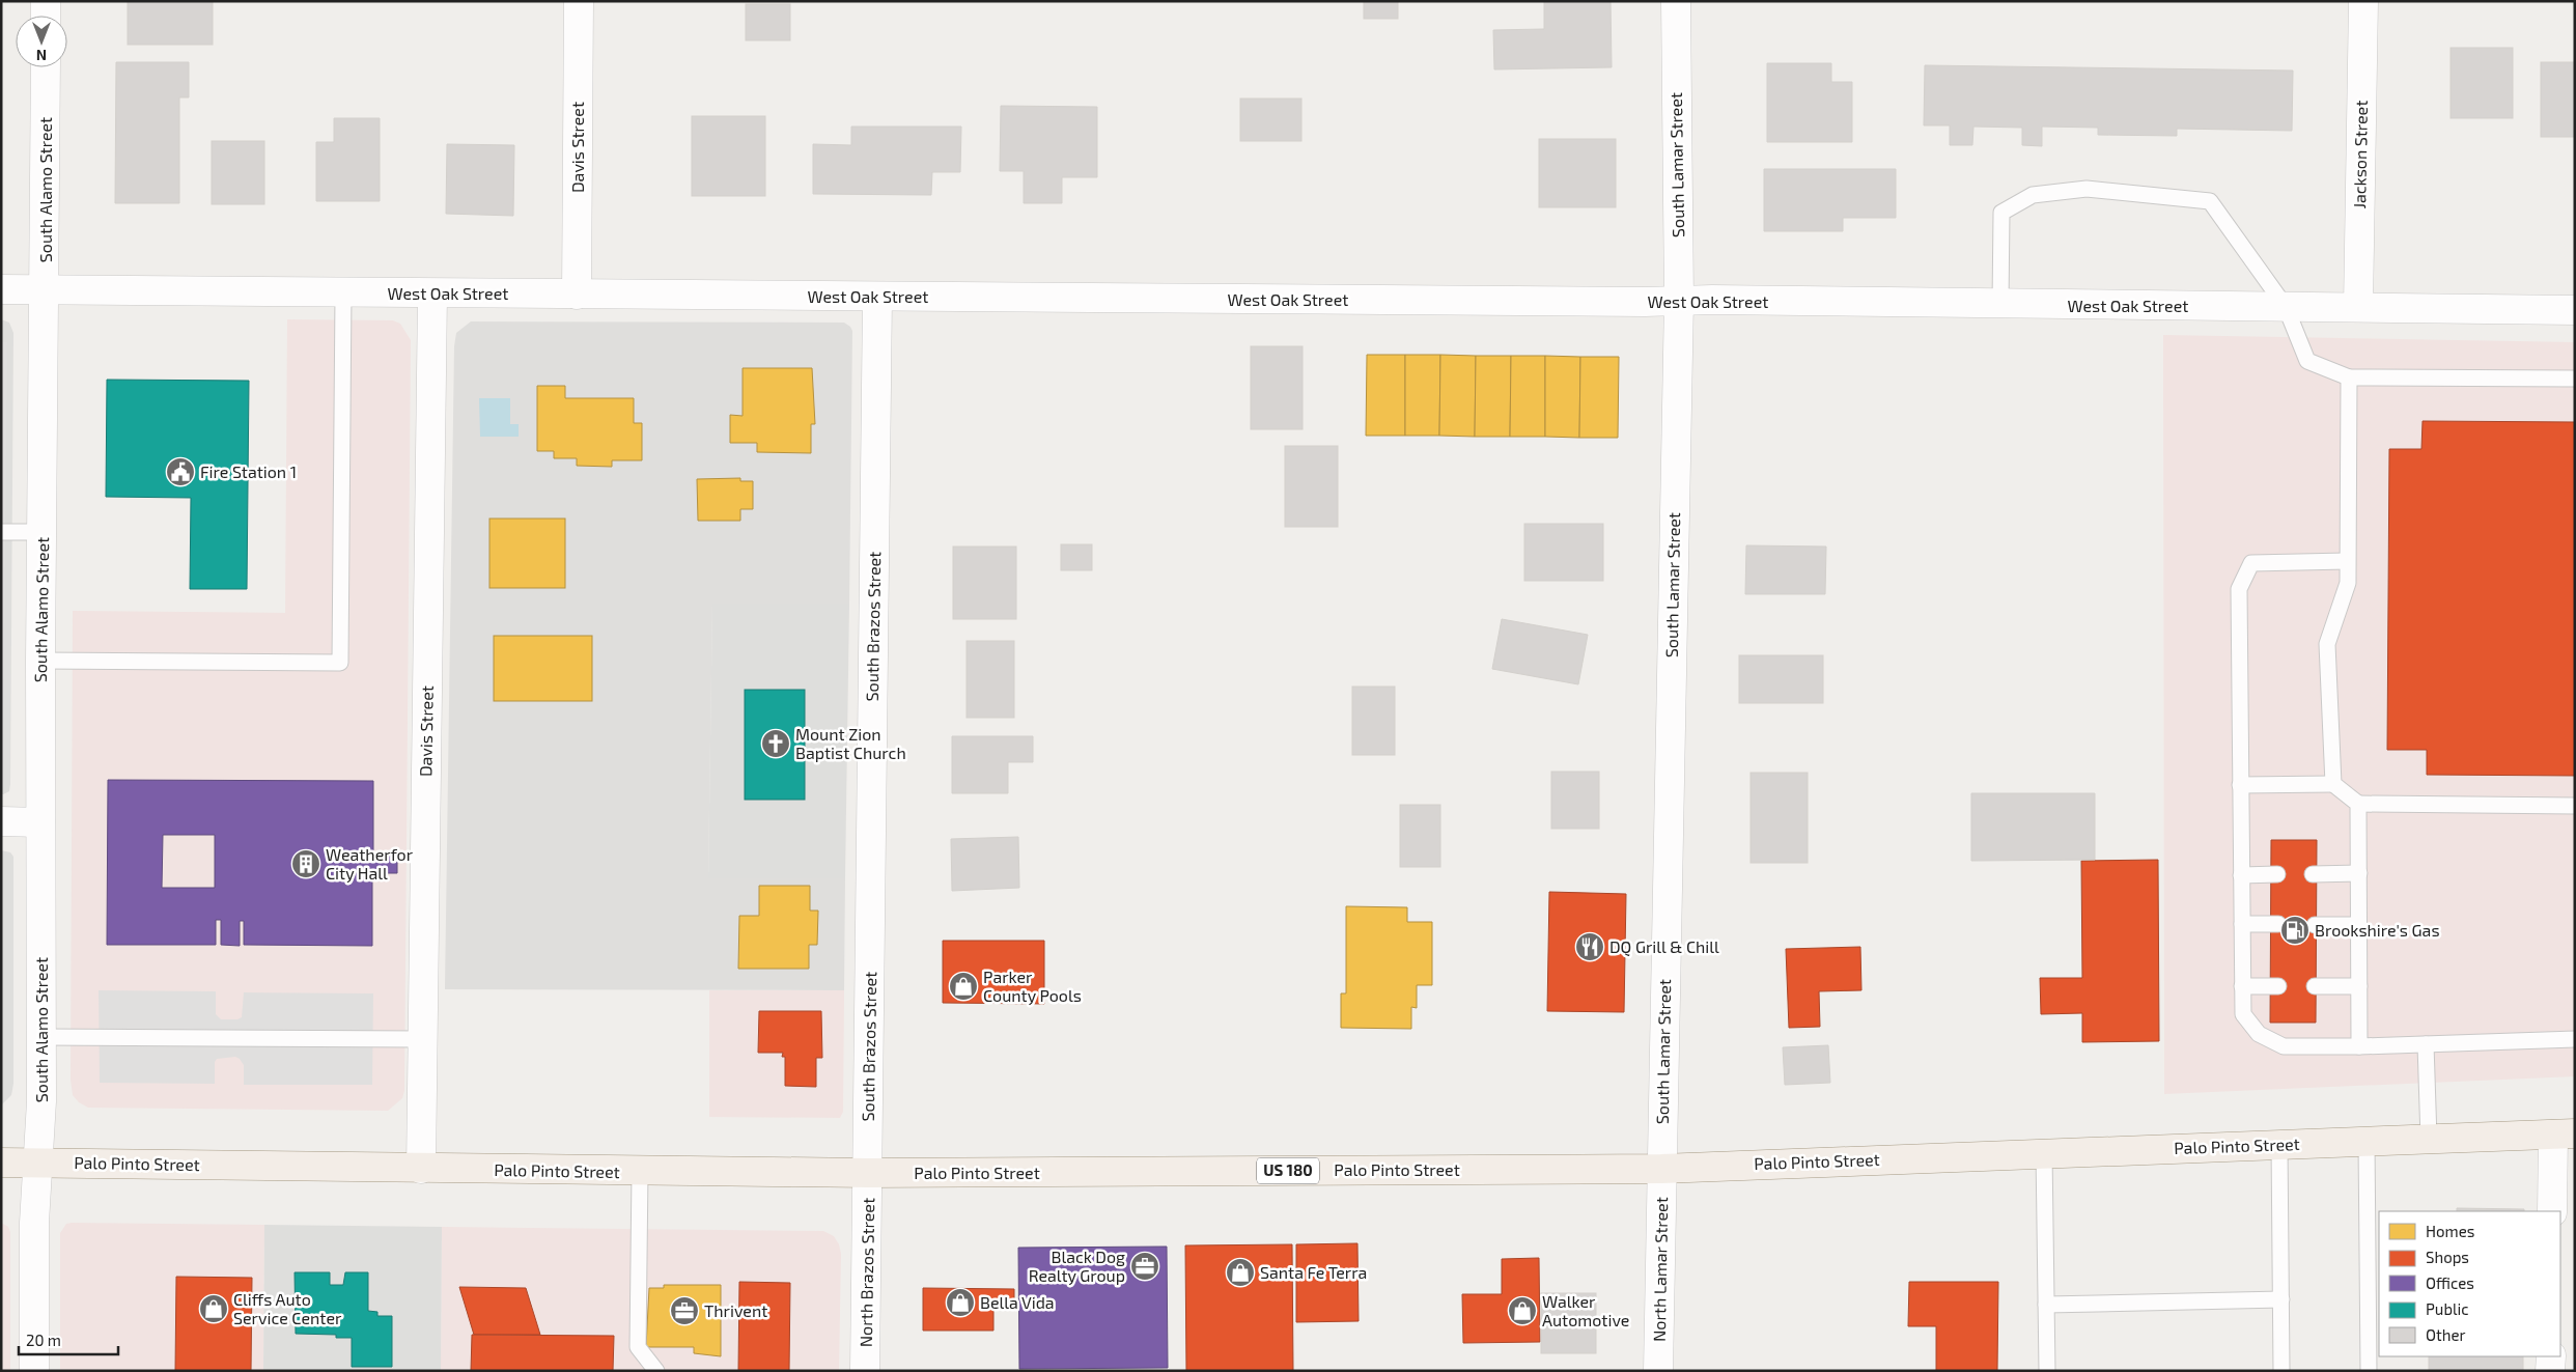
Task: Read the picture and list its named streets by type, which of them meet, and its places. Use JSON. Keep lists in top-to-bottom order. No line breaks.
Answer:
{"streets":{"main road":["Palo Pinto Street","US 180"],"street":["Davis Street","Jackson Street","South Lamar Street","South Alamo Street","West Oak Street","South Brazos Street","North Lamar Street","North Brazos Street"]},"crossings":[["Davis Street","West Oak Street"],["Davis Street","Palo Pinto Street"],["Jackson Street","West Oak Street"],["South Lamar Street","West Oak Street"],["South Lamar Street","Palo Pinto Street"],["South Lamar Street","North Lamar Street"],["South Alamo Street","West Oak Street"],["South Alamo Street","Palo Pinto Street"],["West Oak Street","South Brazos Street"],["South Brazos Street","Palo Pinto Street"],["South Brazos Street","North Brazos Street"],["Palo Pinto Street","North Lamar Street"],["Palo Pinto Street","North Brazos Street"]],"places":{"public building":["Fire Station 1"],"church":["Mount Zion Baptist Church"],"building":["Weatherfor City Hall"],"fuel station":["Brookshire's Gas"],"restaurant":["DQ Grill & Chill"],"shop":["Parker County Pools","Santa Fe Terra","Bella Vida","Cliffs Auto Service Center","Walker Automotive"],"office":["Black Dog Realty Group","Thrivent"]},"legend":["Homes","Shops","Offices","Public","Other"],"scale_bar":"20 m","north":"bottom"}
